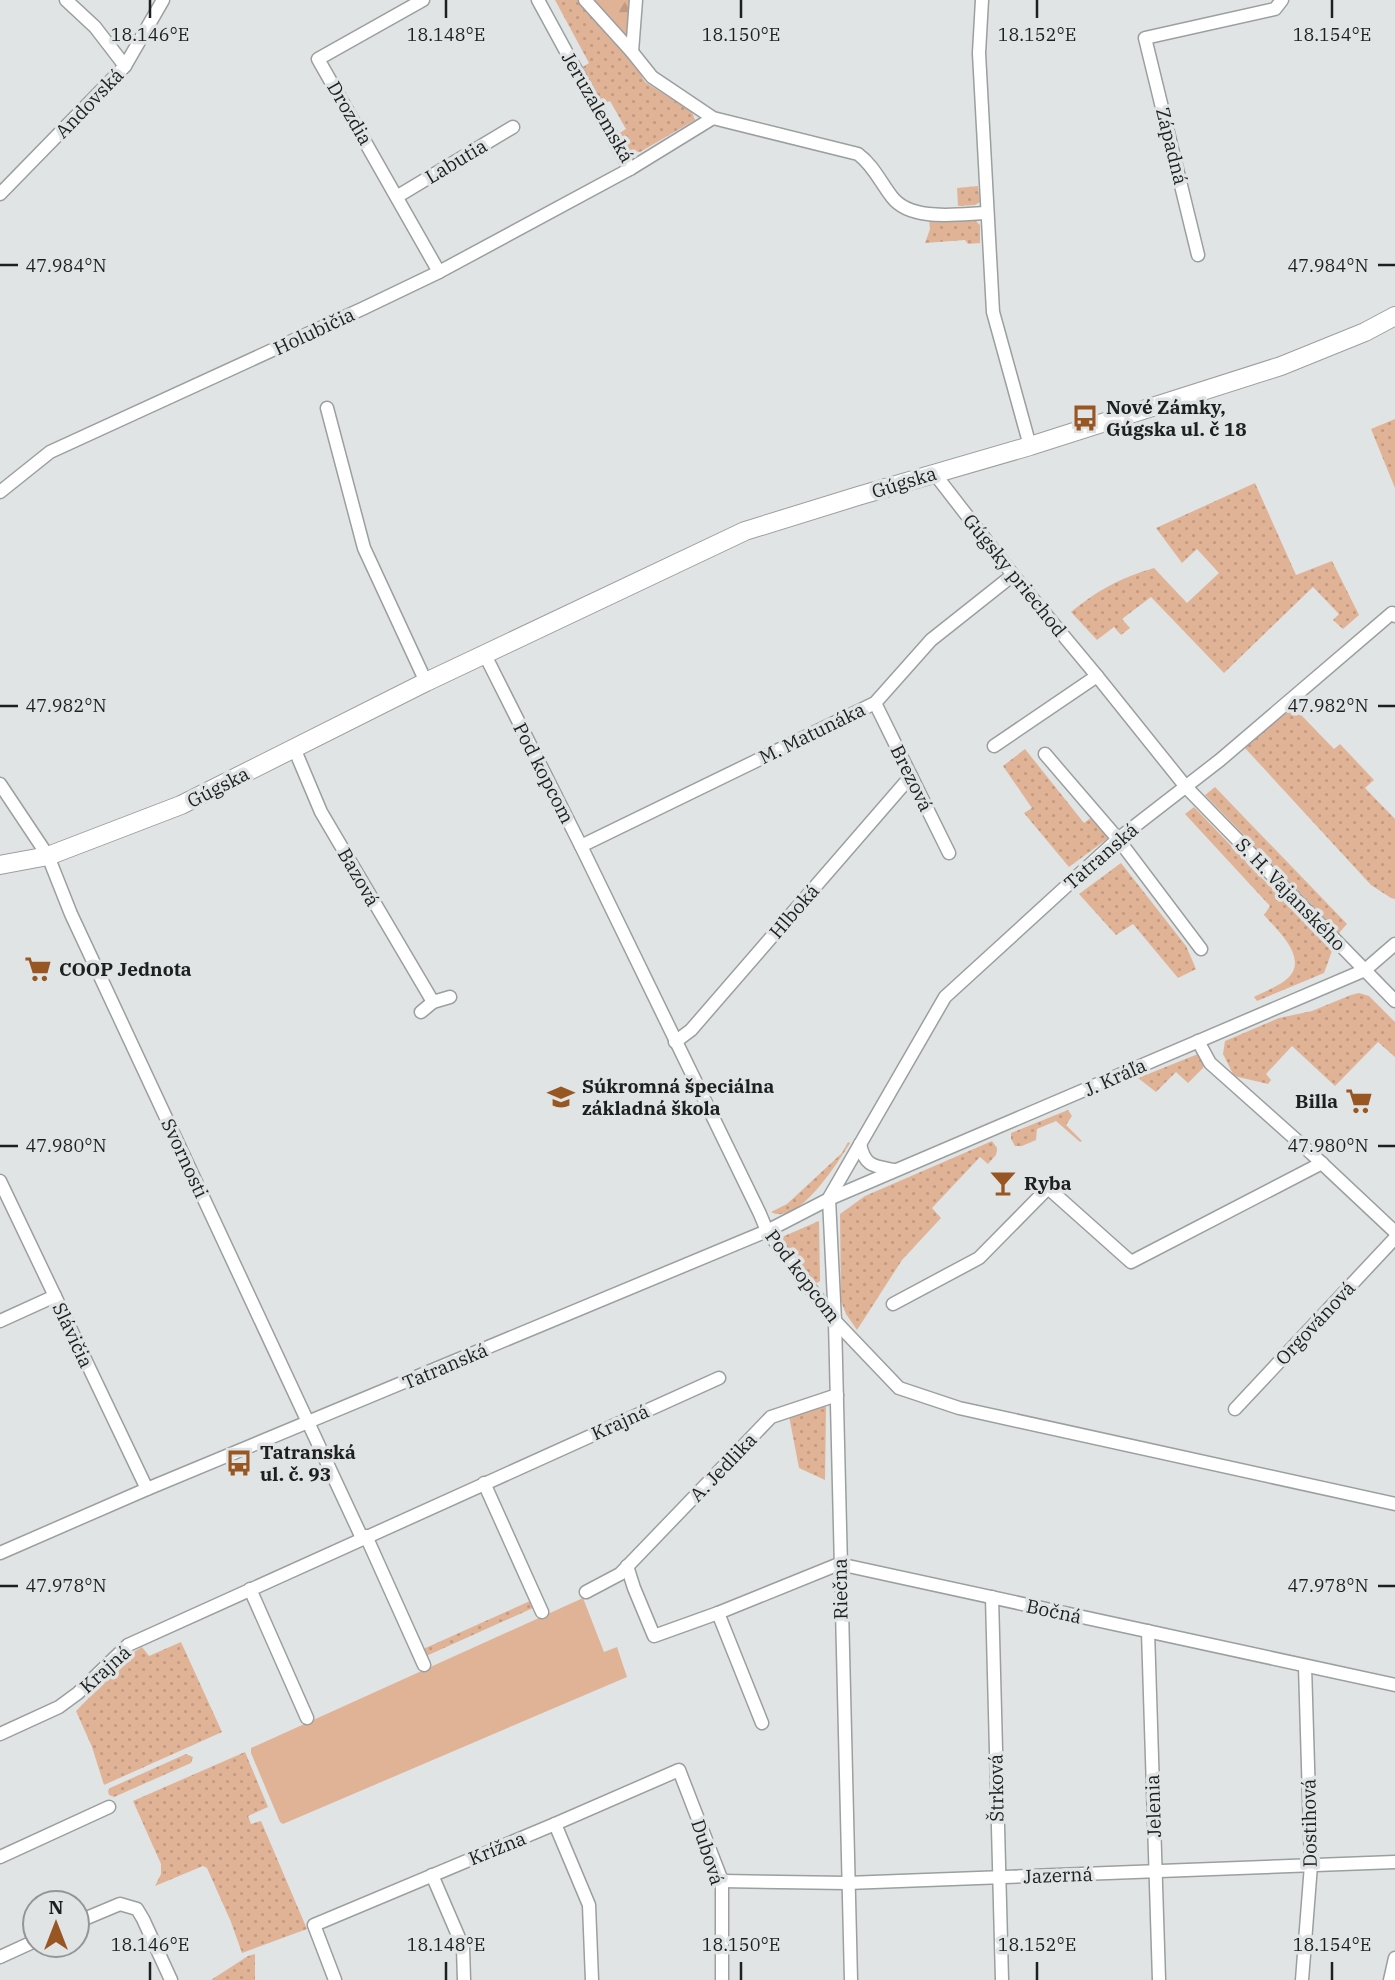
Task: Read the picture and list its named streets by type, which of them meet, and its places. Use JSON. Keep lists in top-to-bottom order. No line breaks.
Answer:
{"streets":{"main road":["Gúgska"],"street":["Andovská","Jeruzalemská","Drozdia","Západná","Labutia","Holubičia","Gúgsky priechod","M. Matunáka","Pod kopcom","Brezová","Tatranská","Bazová","S. H. Vajanského","Hlboká","J. Kráľa","Svornosti","Orgovánová","Slávičia","Krajná","A. Jedlika","Riečna","Bočná","Štrková","Jelenia","Dostihová","Krížna","Dubová","Jazerná"]},"crossings":[["Jeruzalemská","Holubičia"],["Drozdia","Labutia"],["Drozdia","Holubičia"],["Gúgska","Gúgsky priechod"],["Gúgska","Pod kopcom"],["Gúgska","Bazová"],["Gúgska","Svornosti"],["Gúgsky priechod","M. Matunáka"],["Gúgsky priechod","Tatranská"],["Gúgsky priechod","S. H. Vajanského"],["M. Matunáka","Pod kopcom"],["M. Matunáka","Brezová"],["Pod kopcom","Tatranská"],["Pod kopcom","Hlboká"],["Pod kopcom","Riečna"],["Brezová","Hlboká"],["Tatranská","S. H. Vajanského"],["Tatranská","J. Kráľa"],["Tatranská","Svornosti"],["Tatranská","Slávičia"],["Tatranská","Riečna"],["S. H. Vajanského","J. Kráľa"],["J. Kráľa","Riečna"],["Svornosti","Krajná"],["A. Jedlika","Riečna"],["Riečna","Bočná"],["Riečna","Jazerná"],["Bočná","Štrková"],["Bočná","Jelenia"],["Bočná","Dostihová"],["Štrková","Jazerná"],["Jelenia","Jazerná"],["Dostihová","Jazerná"],["Krížna","Dubová"],["Dubová","Jazerná"]],"places":{"bus stop":["Nové Zámky, Gúgska ul. č 18","Tatranská ul. č. 93"],"supermarket":["COOP Jednota","Billa"],"school or university":["Súkromná špeciálna základná škola"],"bar":["Ryba"]},"north":"top","coordinates":["18.146°E","18.148°E","18.150°E","18.152°E","18.154°E","47.984°N","47.982°N","47.980°N","47.978°N"]}
